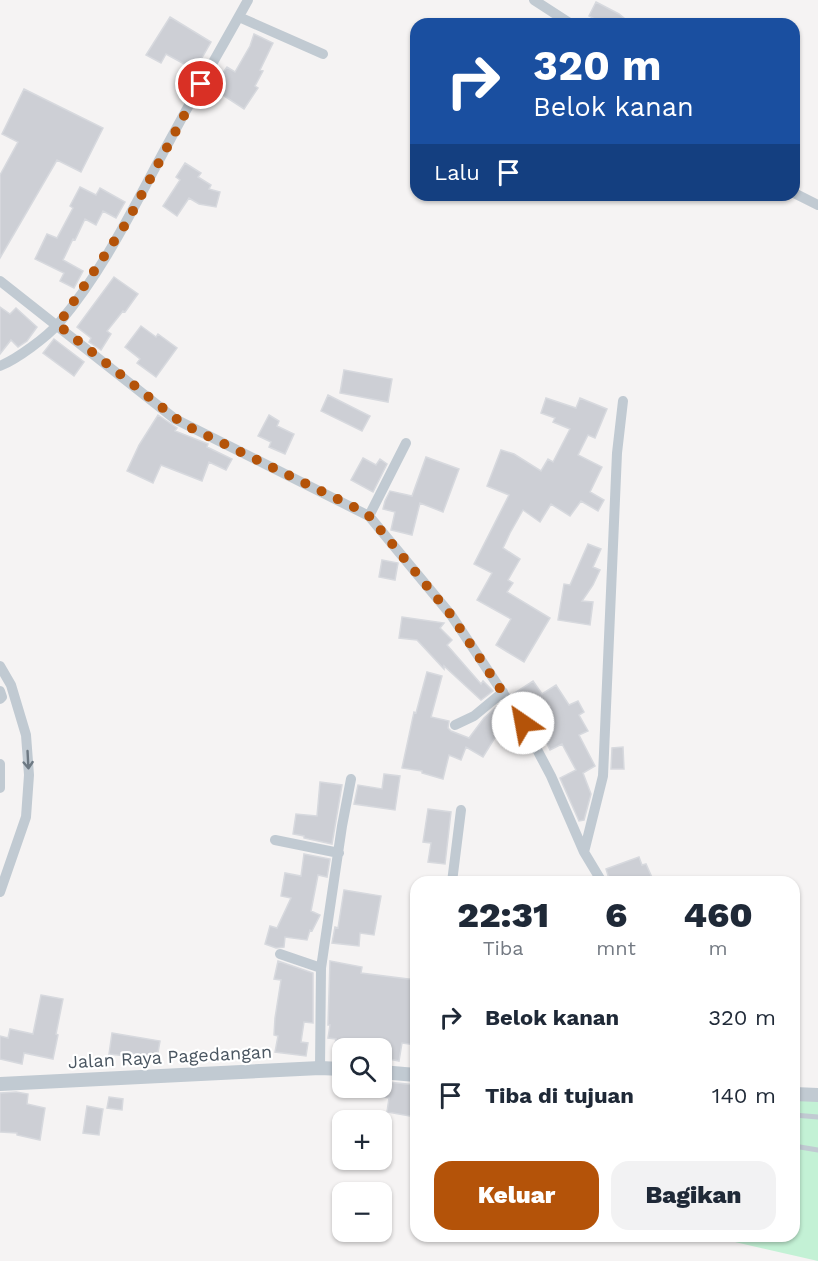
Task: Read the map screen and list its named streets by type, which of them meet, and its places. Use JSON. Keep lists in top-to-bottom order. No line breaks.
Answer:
{"streets":{"street":["Jalan Raya Pagedangan"]},"page":{"turn":["320 m","Belok kanan"],"then":"Lalu","eta":["22:31","Tiba","6","mnt","460","m"],"list":[{"name":"Belok kanan","value":"320 m"},{"name":"Tiba di tujuan","value":"140 m"}],"map_buttons":["+","−"],"buttons":["Keluar","Bagikan"]}}
